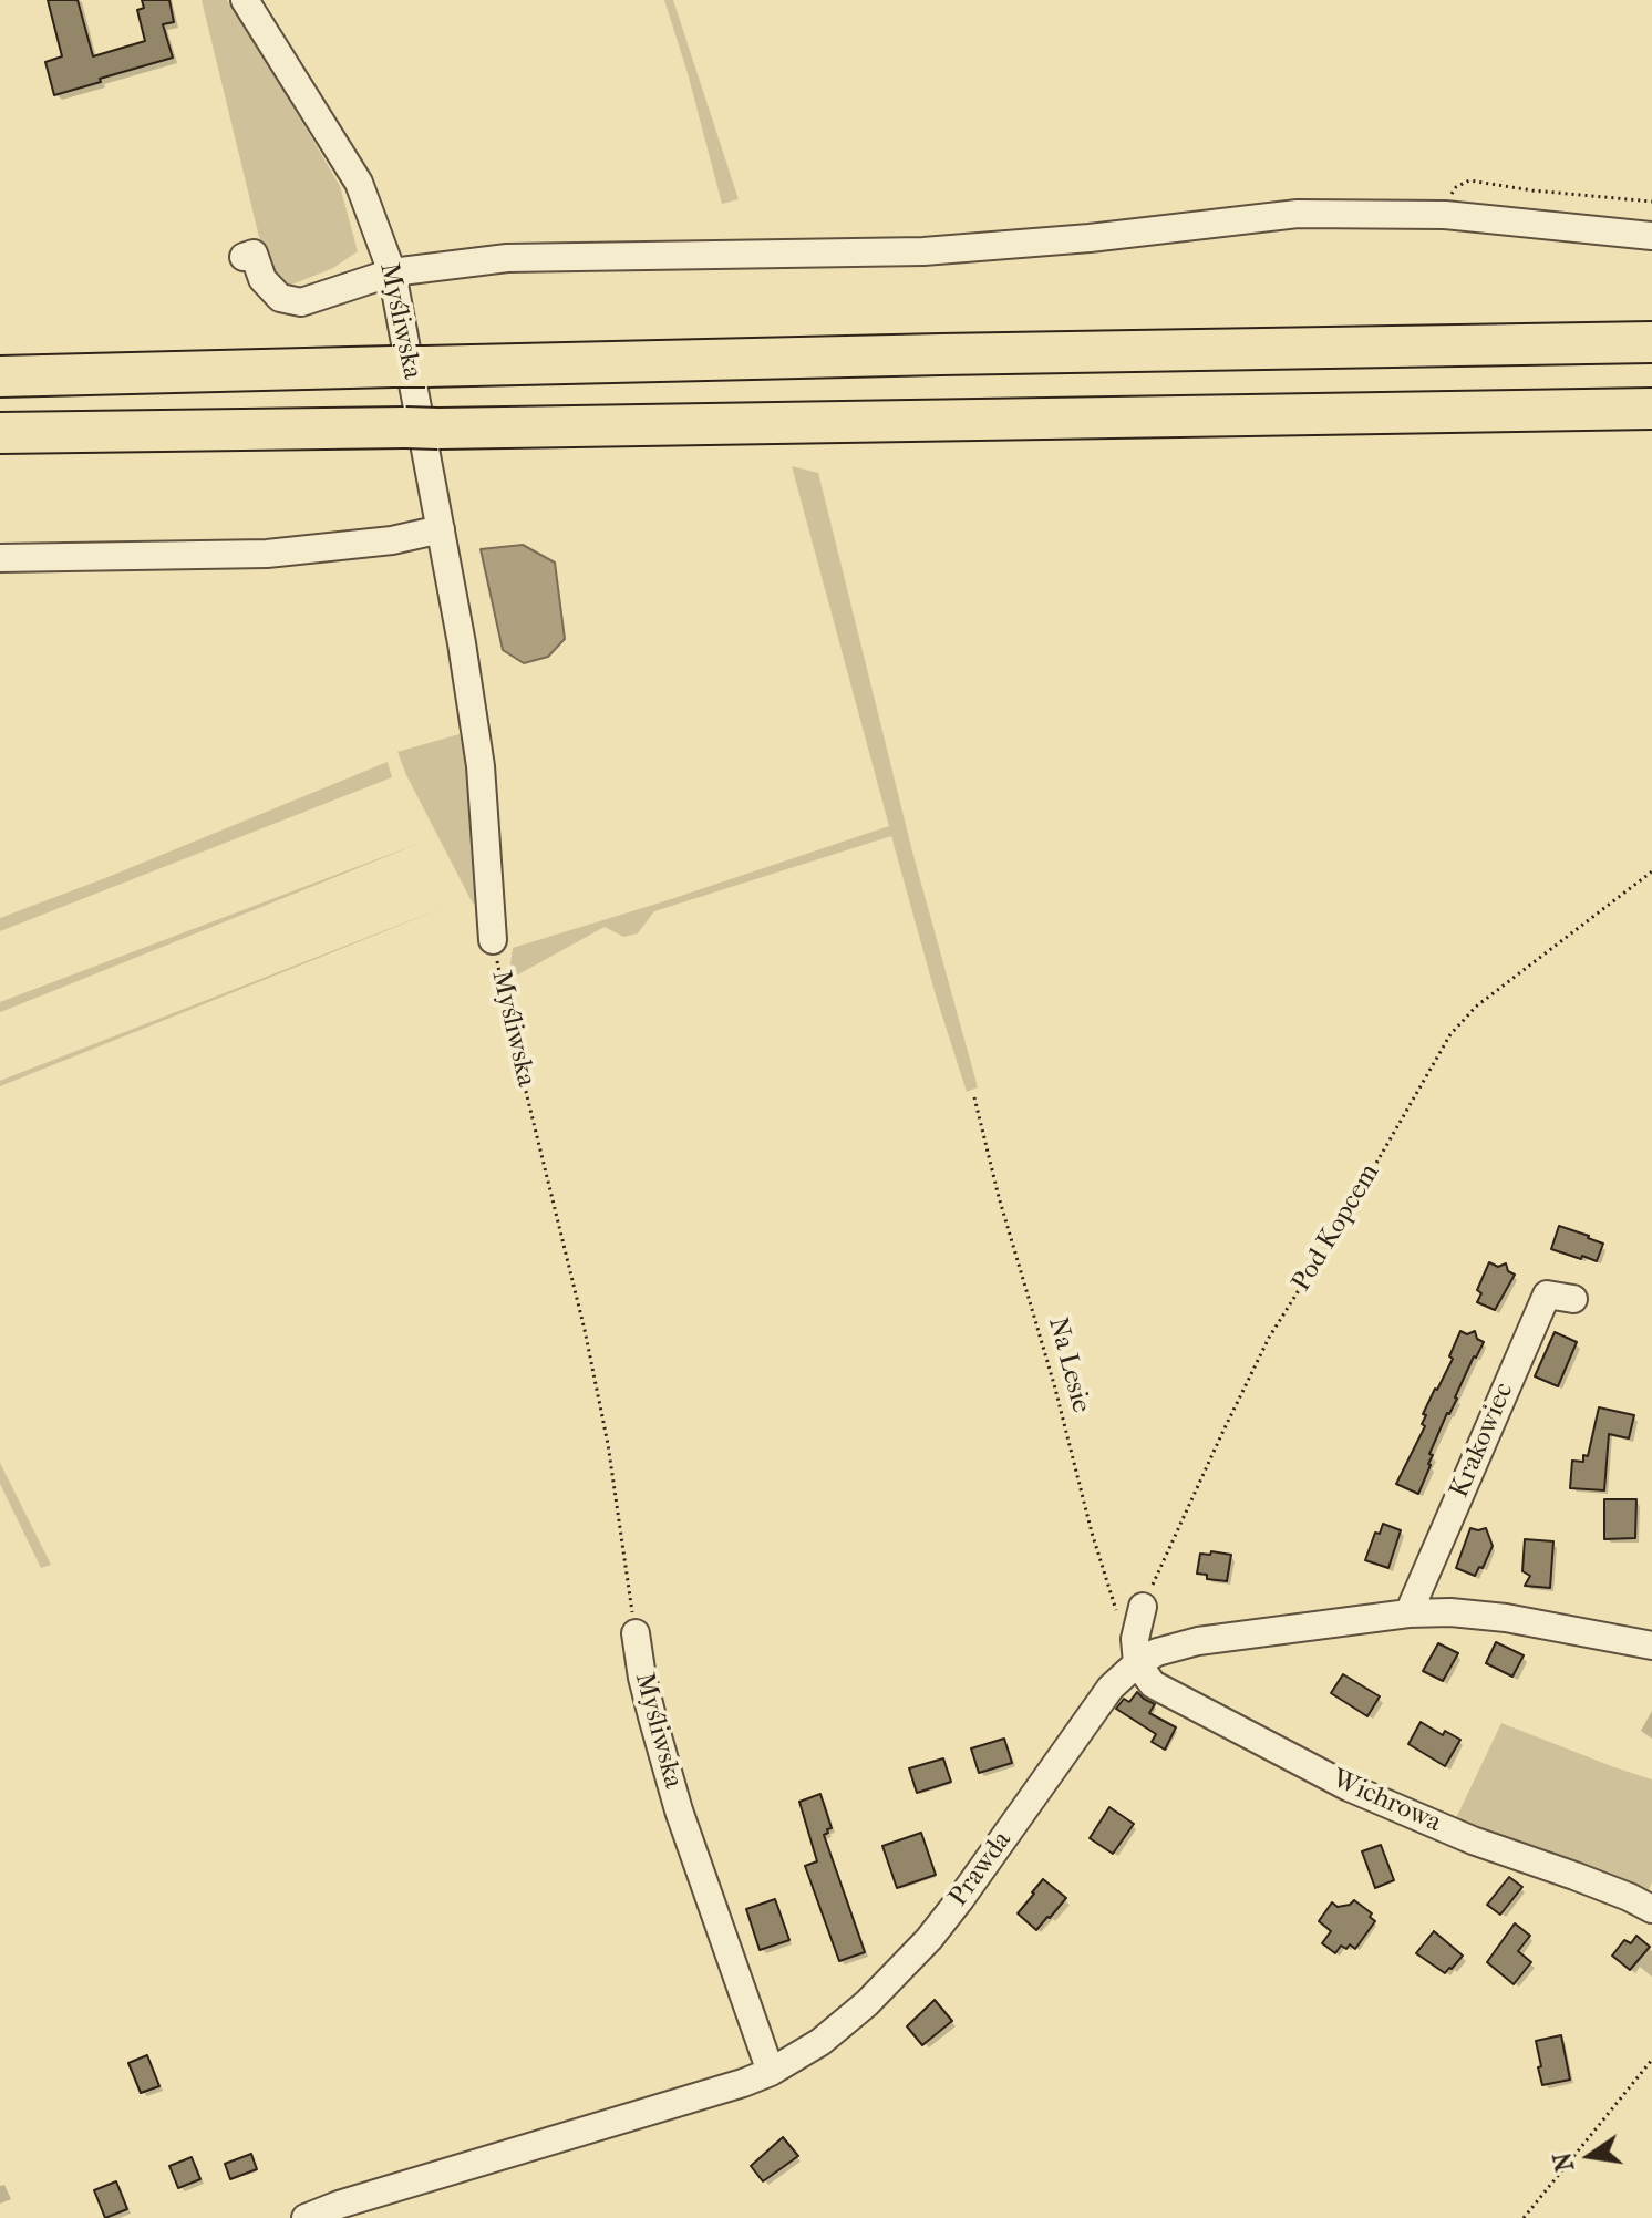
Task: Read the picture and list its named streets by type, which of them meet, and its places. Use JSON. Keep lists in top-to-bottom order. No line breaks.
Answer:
{"streets":{"street":["Myśliwska","Krakowiec","Wichrowa","Prawda"],"path":["Pod Kopcem","Na Lesie"]},"crossings":[["Myśliwska","Prawda"],["Na Lesie","Wichrowa"],["Na Lesie","Prawda"],["Krakowiec","Prawda"],["Wichrowa","Prawda"]],"north":"left"}
